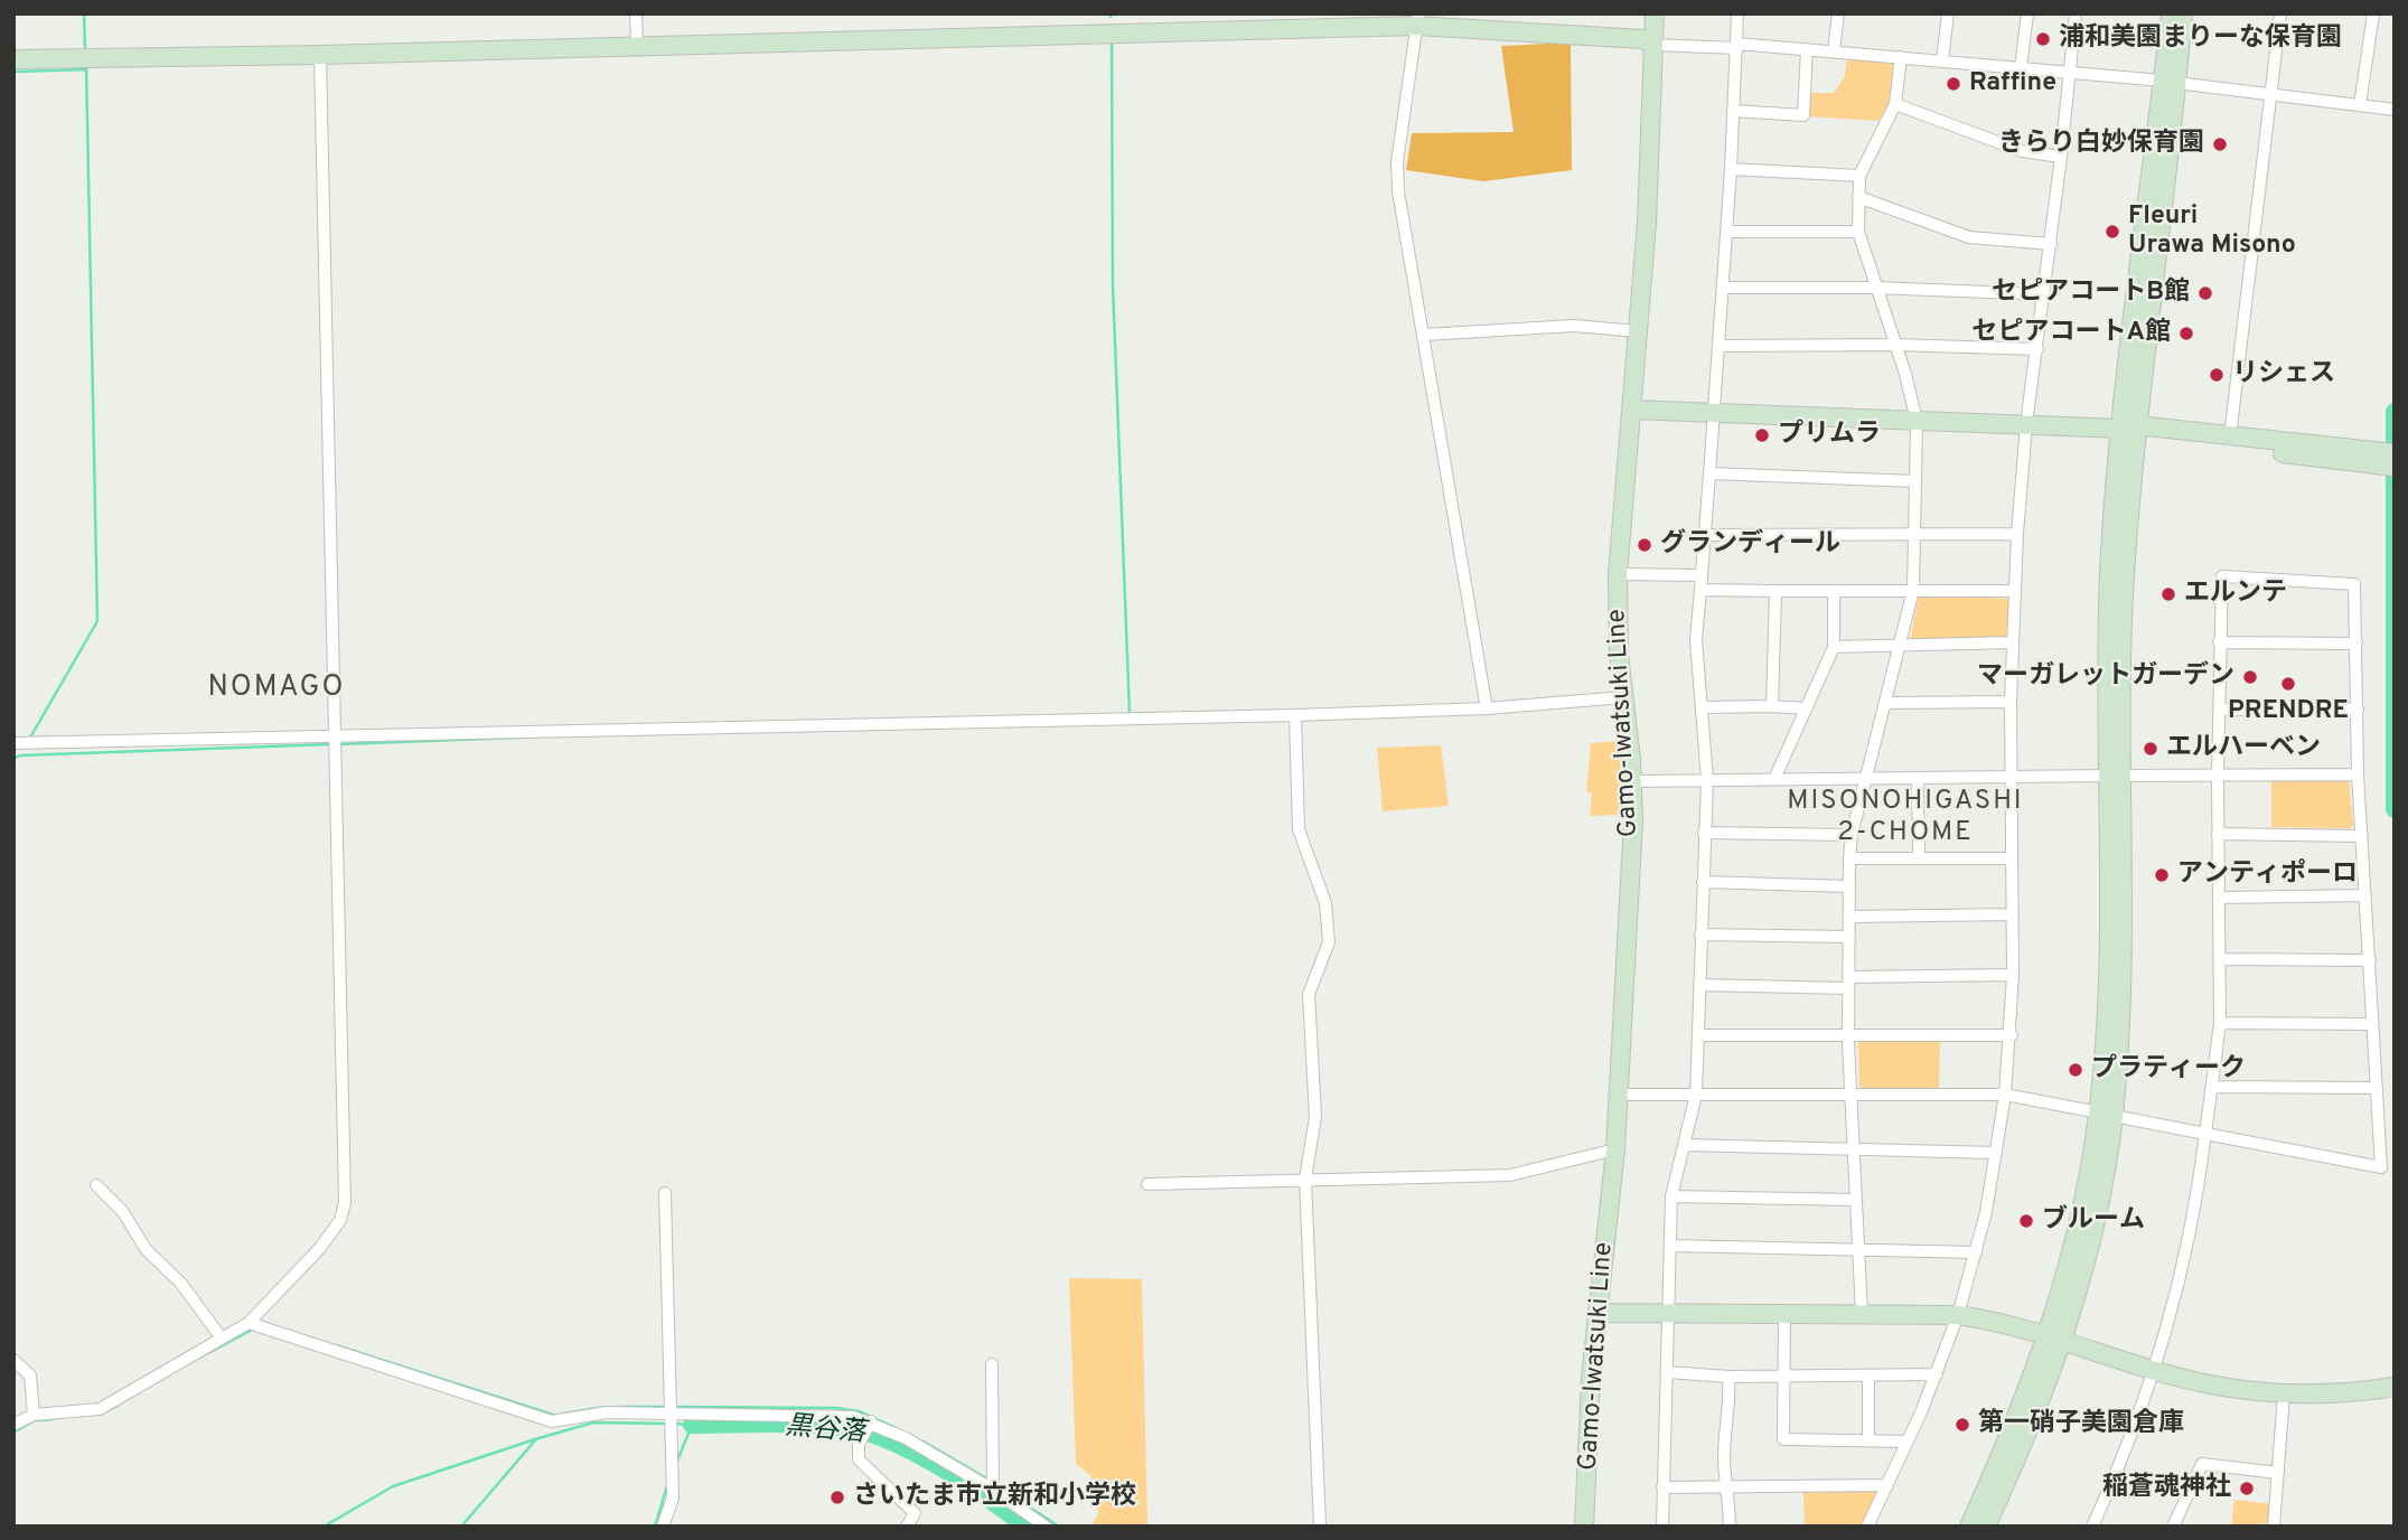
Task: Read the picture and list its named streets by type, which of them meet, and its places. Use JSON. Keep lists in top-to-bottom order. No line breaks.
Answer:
{"streets":{"street":["Gamo-Iwatsuki Line"]},"districts":["NOMAGO","MISONOHIGASHI 2-CHOME"],"water":["黒谷落"],"places":["浦和美園まりーな保育園","Raffine","きらり白妙保育園","Fleuri Urawa Misono","セピアコートB館","セピアコートA館","リシェス","プリムラ","グランディール","エルンテ","マーガレットガーデン","PRENDRE","エルハーベン","アンティポーロ","プラティーク","ブルーム","第一硝子美園倉庫","稲蒼魂神社","さいたま市立新和小学校"]}
